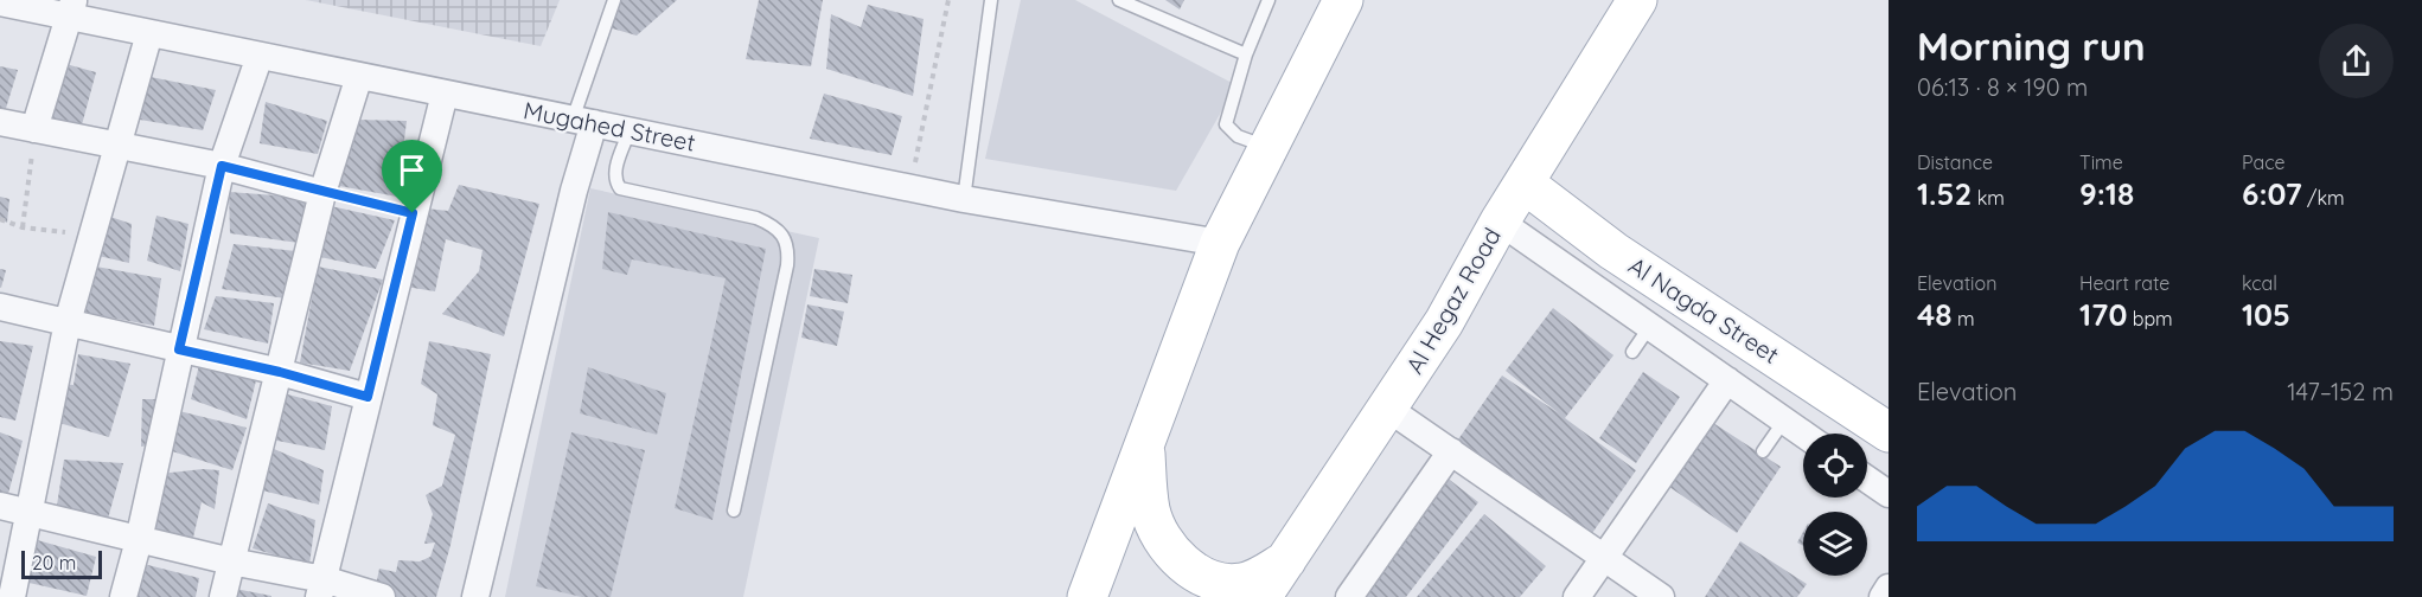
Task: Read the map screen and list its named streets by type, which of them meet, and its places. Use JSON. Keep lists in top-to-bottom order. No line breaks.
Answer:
{"streets":{"main road":["Al Hegaz Road","Al Nagda Street"],"street":["Mugahed Street"]},"crossings":[["Al Hegaz Road","Al Nagda Street"]],"scale_bar":"20 m","page":{"heading":["Morning run","06:13 · 8 × 190 m"],"stats":[["Distance","1.52 km"],["Time","9:18"],["Pace","6:07 /km"],["Elevation","48 m"],["Heart rate","170 bpm"],["kcal","105"]],"chart":["Elevation","147–152 m"],"scale":"20 m"}}
